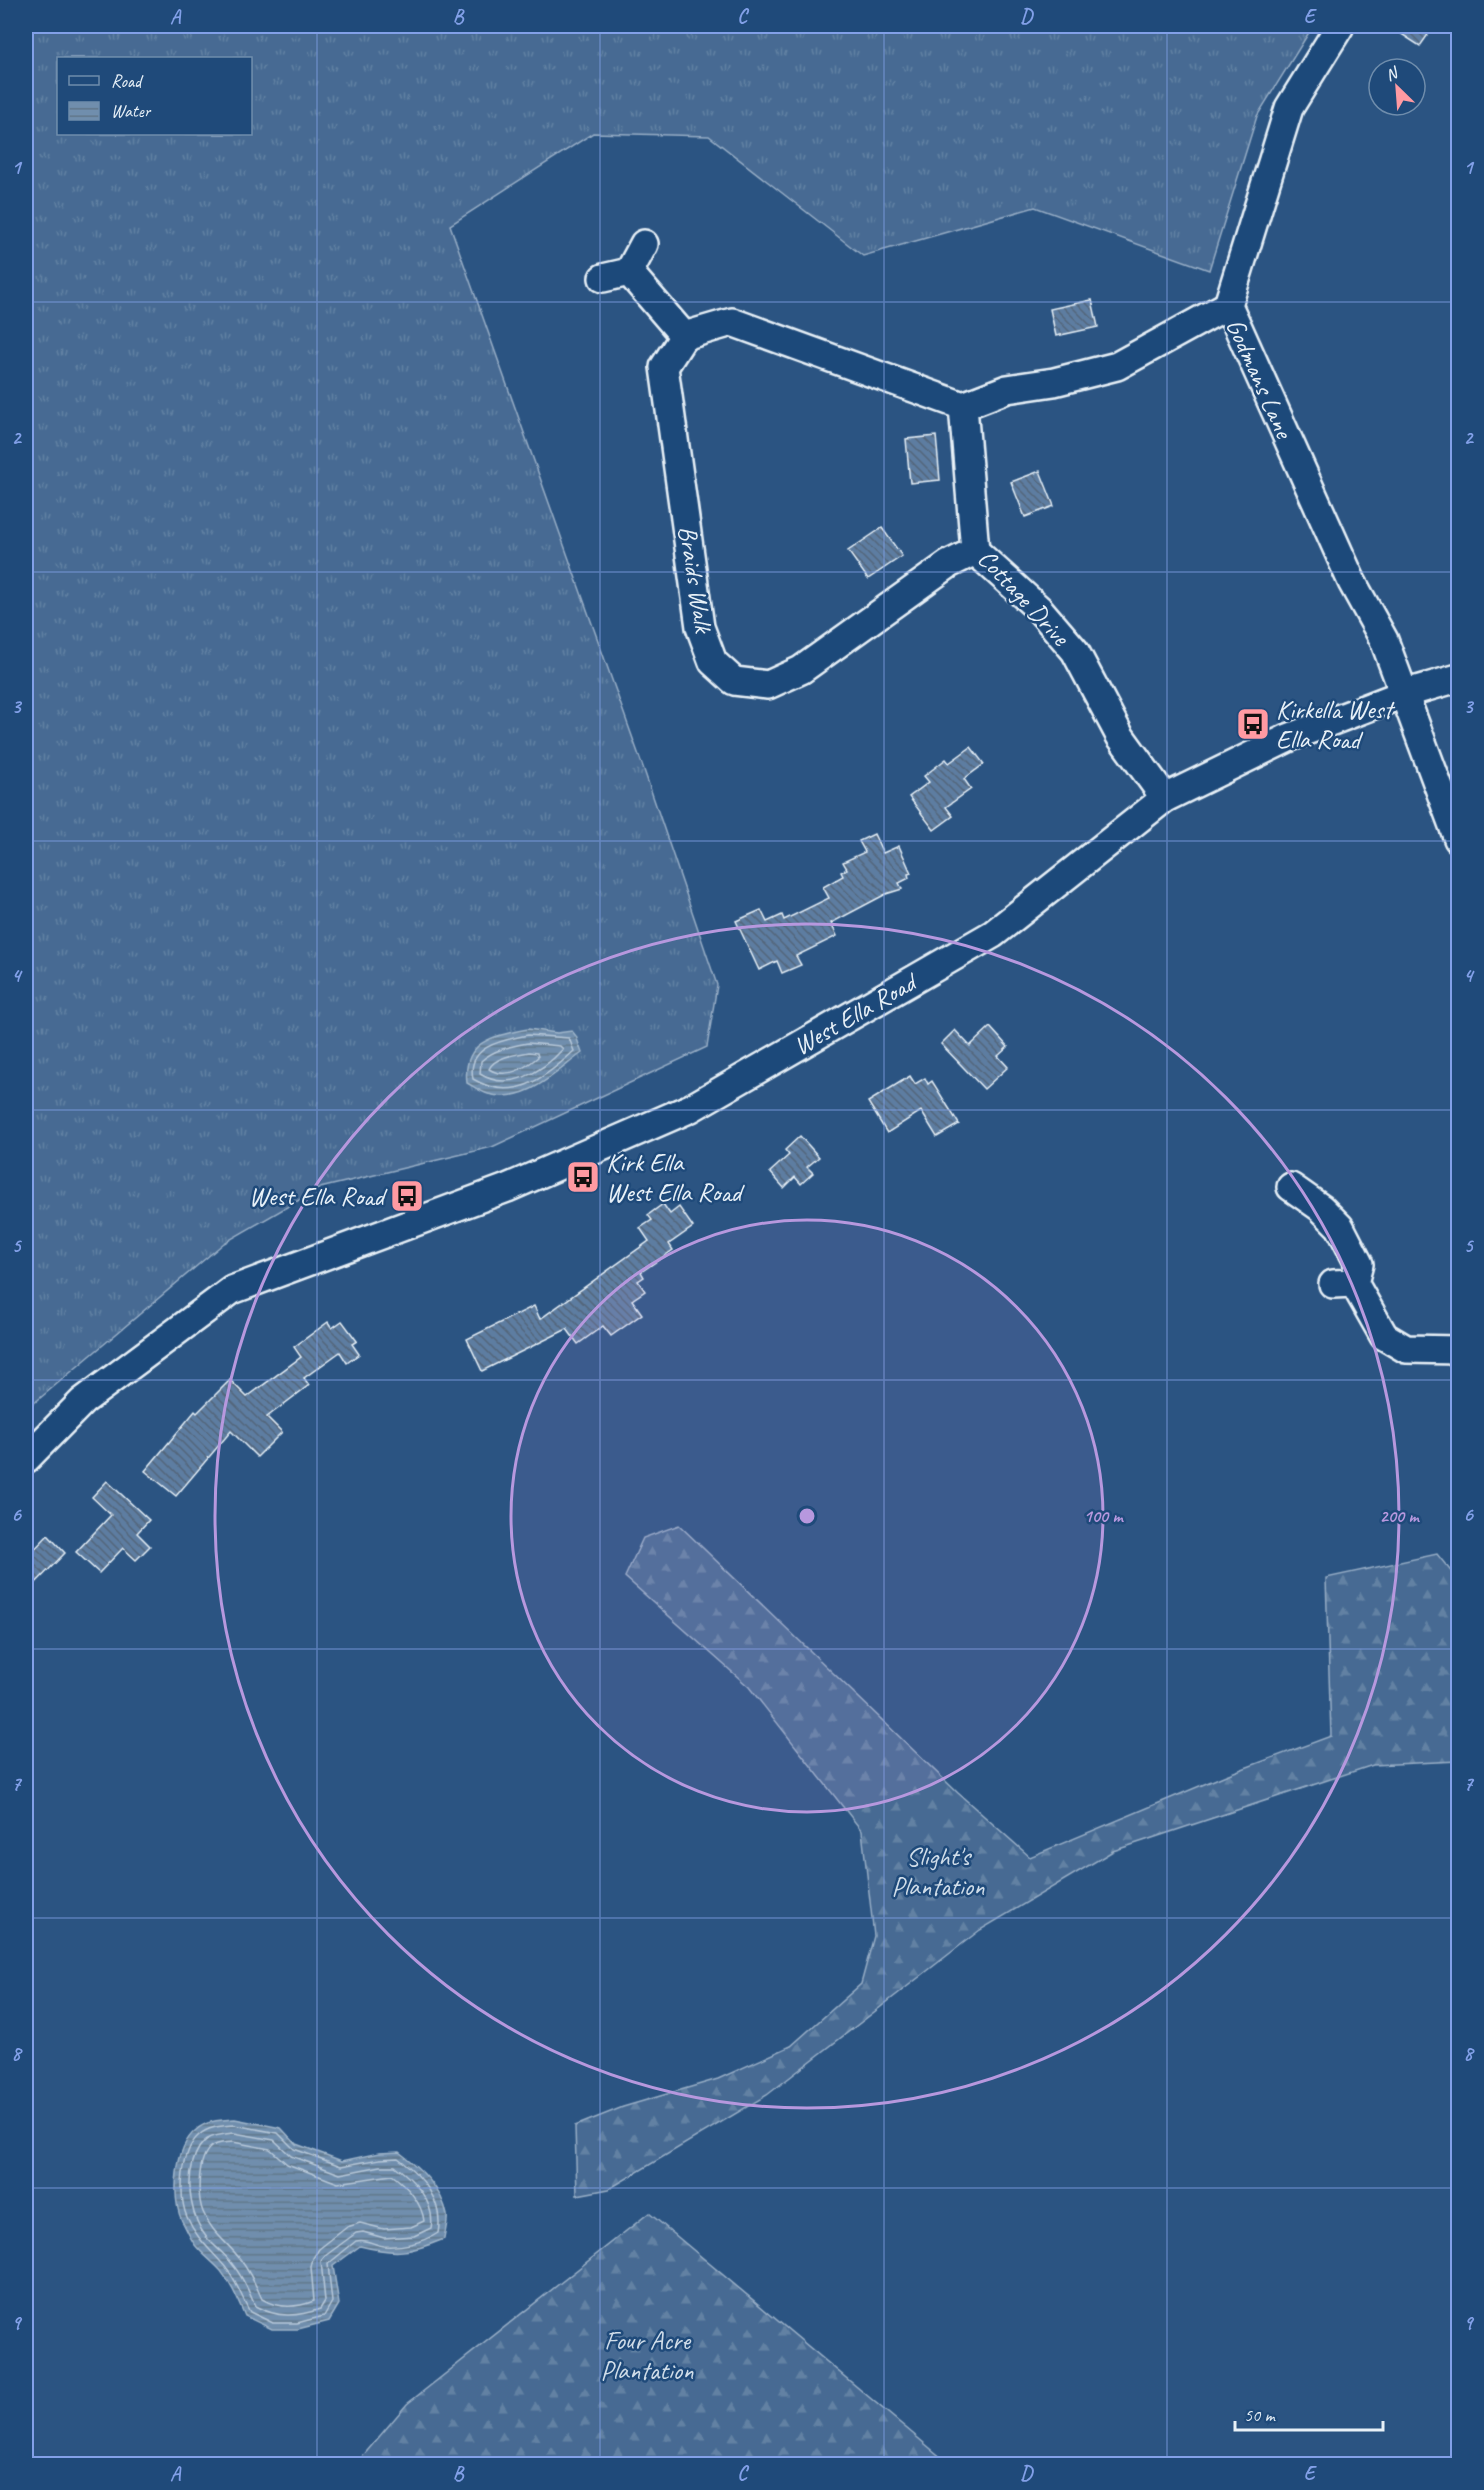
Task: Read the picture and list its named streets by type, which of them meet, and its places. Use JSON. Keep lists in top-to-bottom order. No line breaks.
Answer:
{"streets":{"street":["Godmans Lane","Braids Walk","Cottage Drive","West Ella Road"]},"crossings":[["Godmans Lane","West Ella Road"],["Braids Walk","Cottage Drive"],["Cottage Drive","West Ella Road"]],"parks":["Slight's Plantation","Four Acre Plantation"],"places":{"bus stop":["Kirkella West Ella Road","Kirk Ella West Ella Road","West Ella Road"]},"legend":["Road","Water"],"scale_bar":"50 m","north":"top left","grid":{"columns":["A","B","C","D","E"],"rows":["1","2","3","4","5","6","7","8","9"]},"rings":["100 m","200 m"]}
